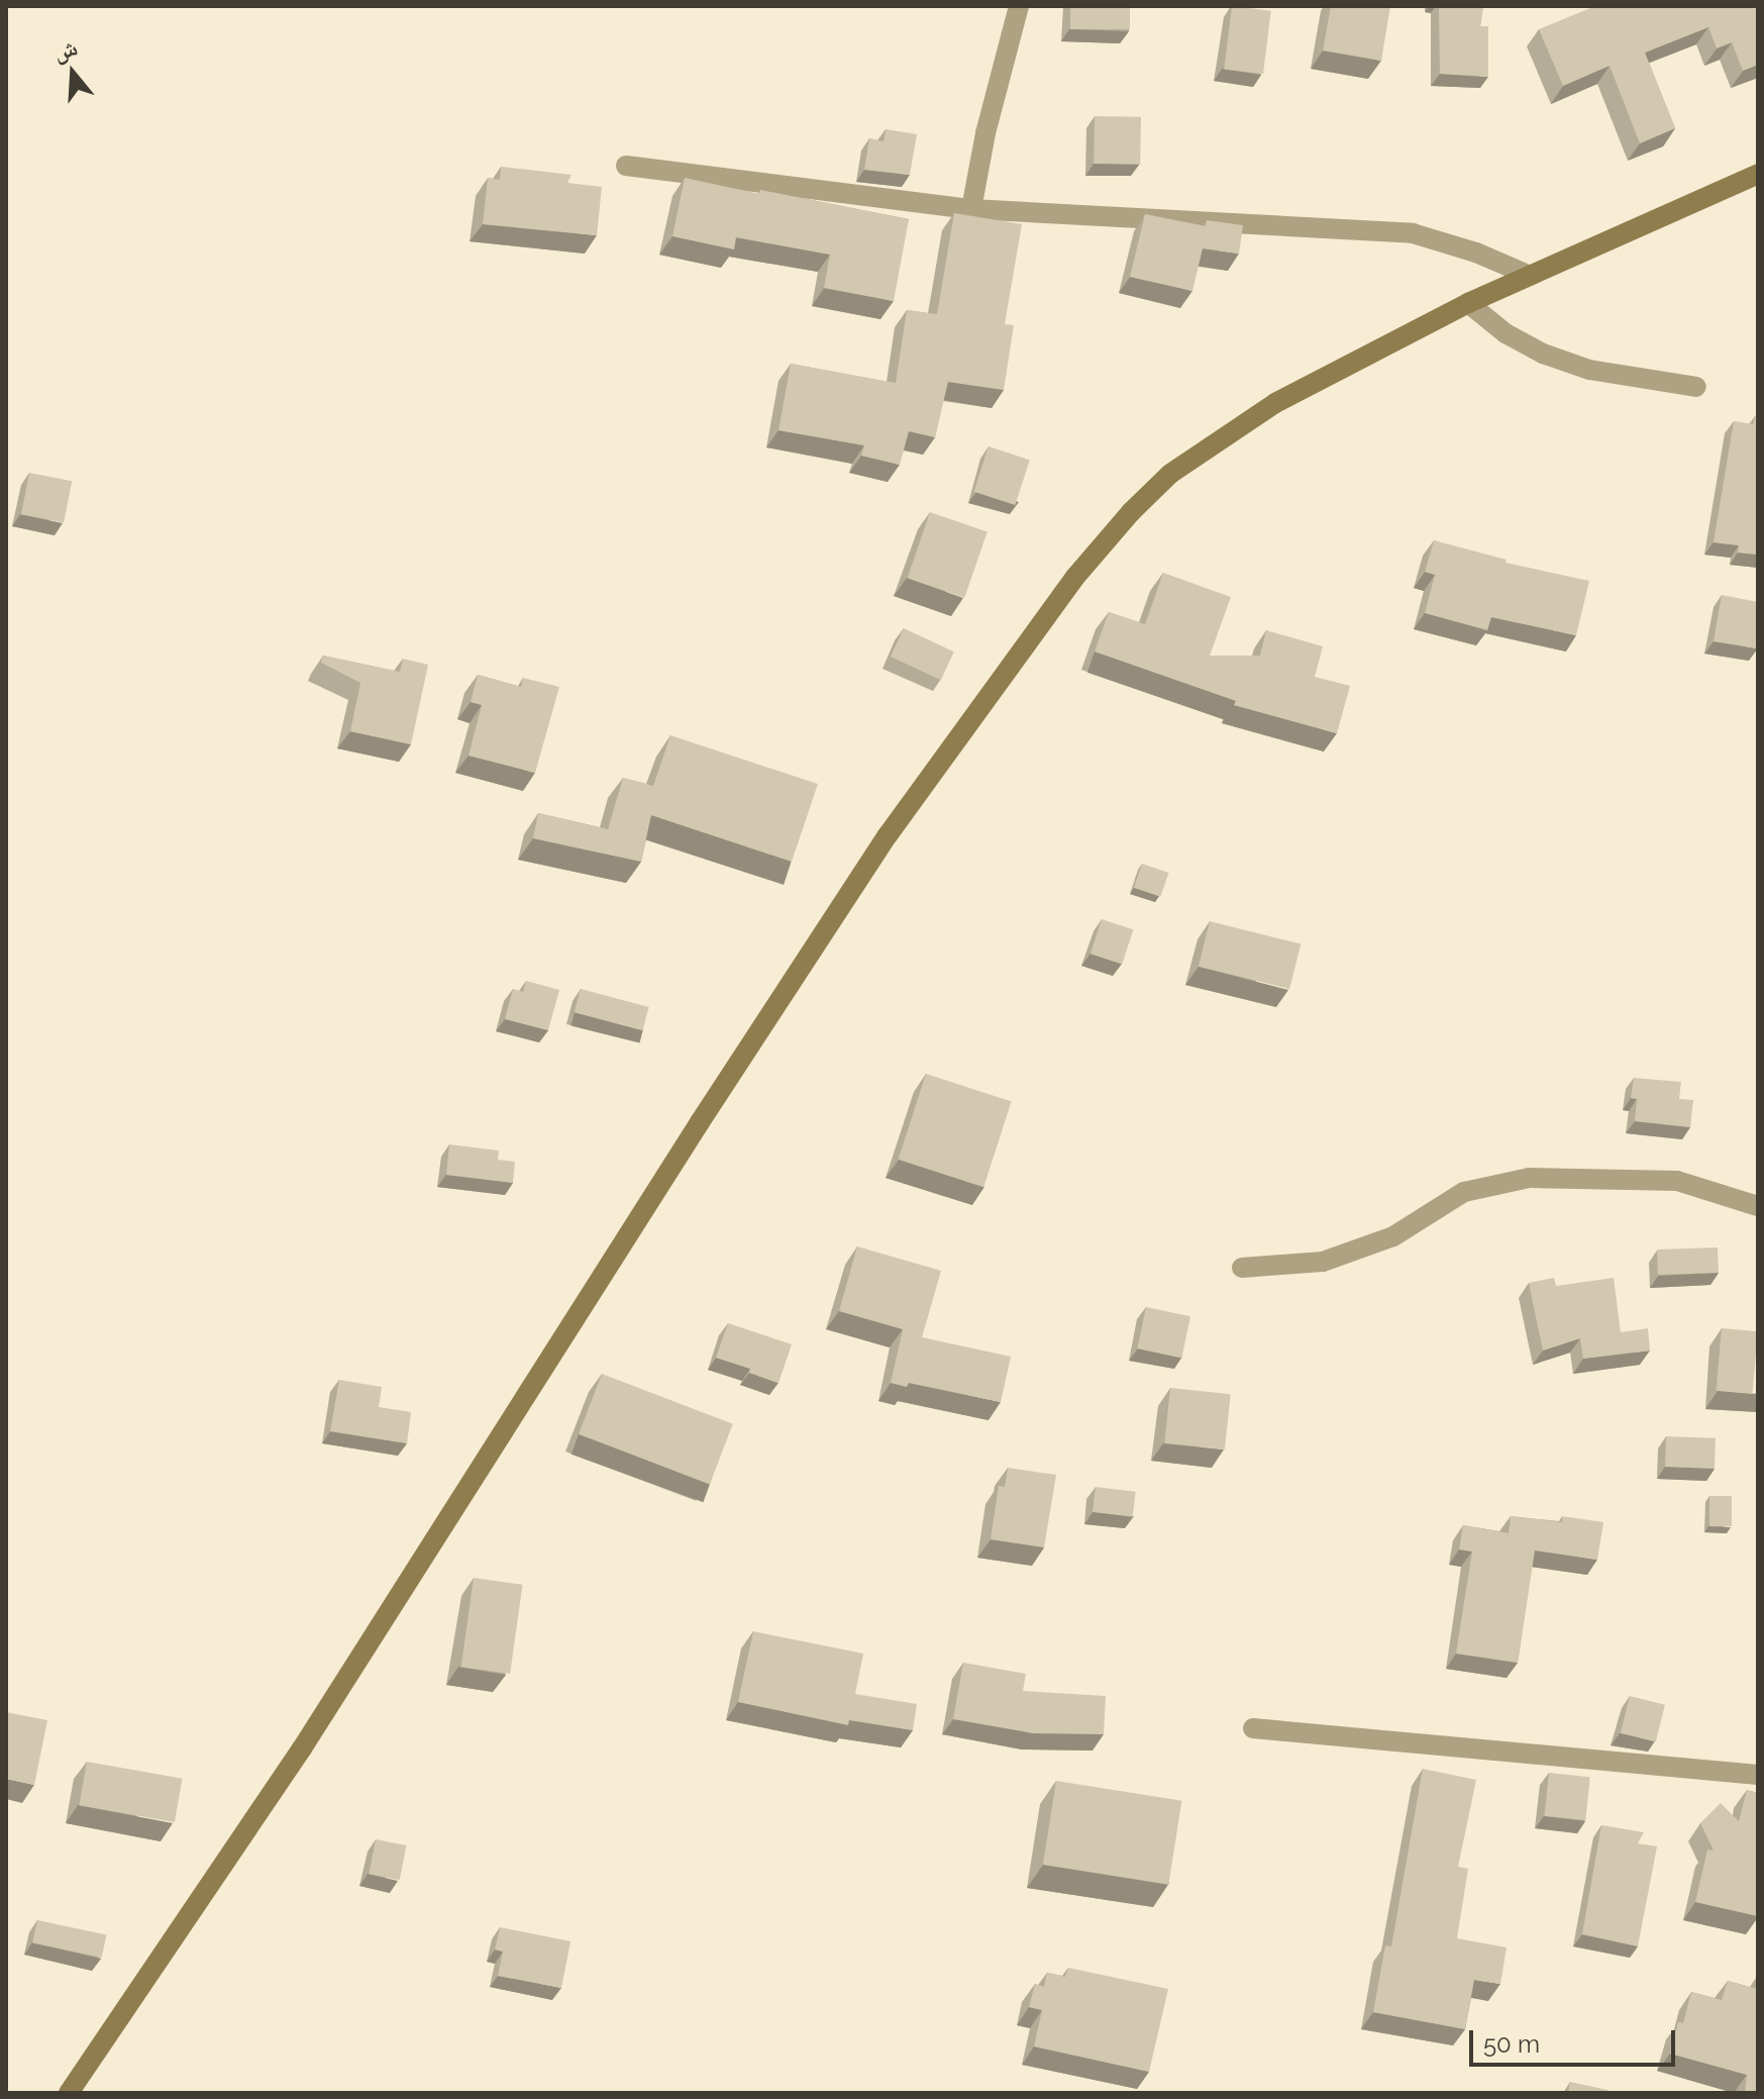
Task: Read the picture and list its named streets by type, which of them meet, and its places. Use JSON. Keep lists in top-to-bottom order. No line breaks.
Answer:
{"scale_bar":"50 m","north":"top"}
